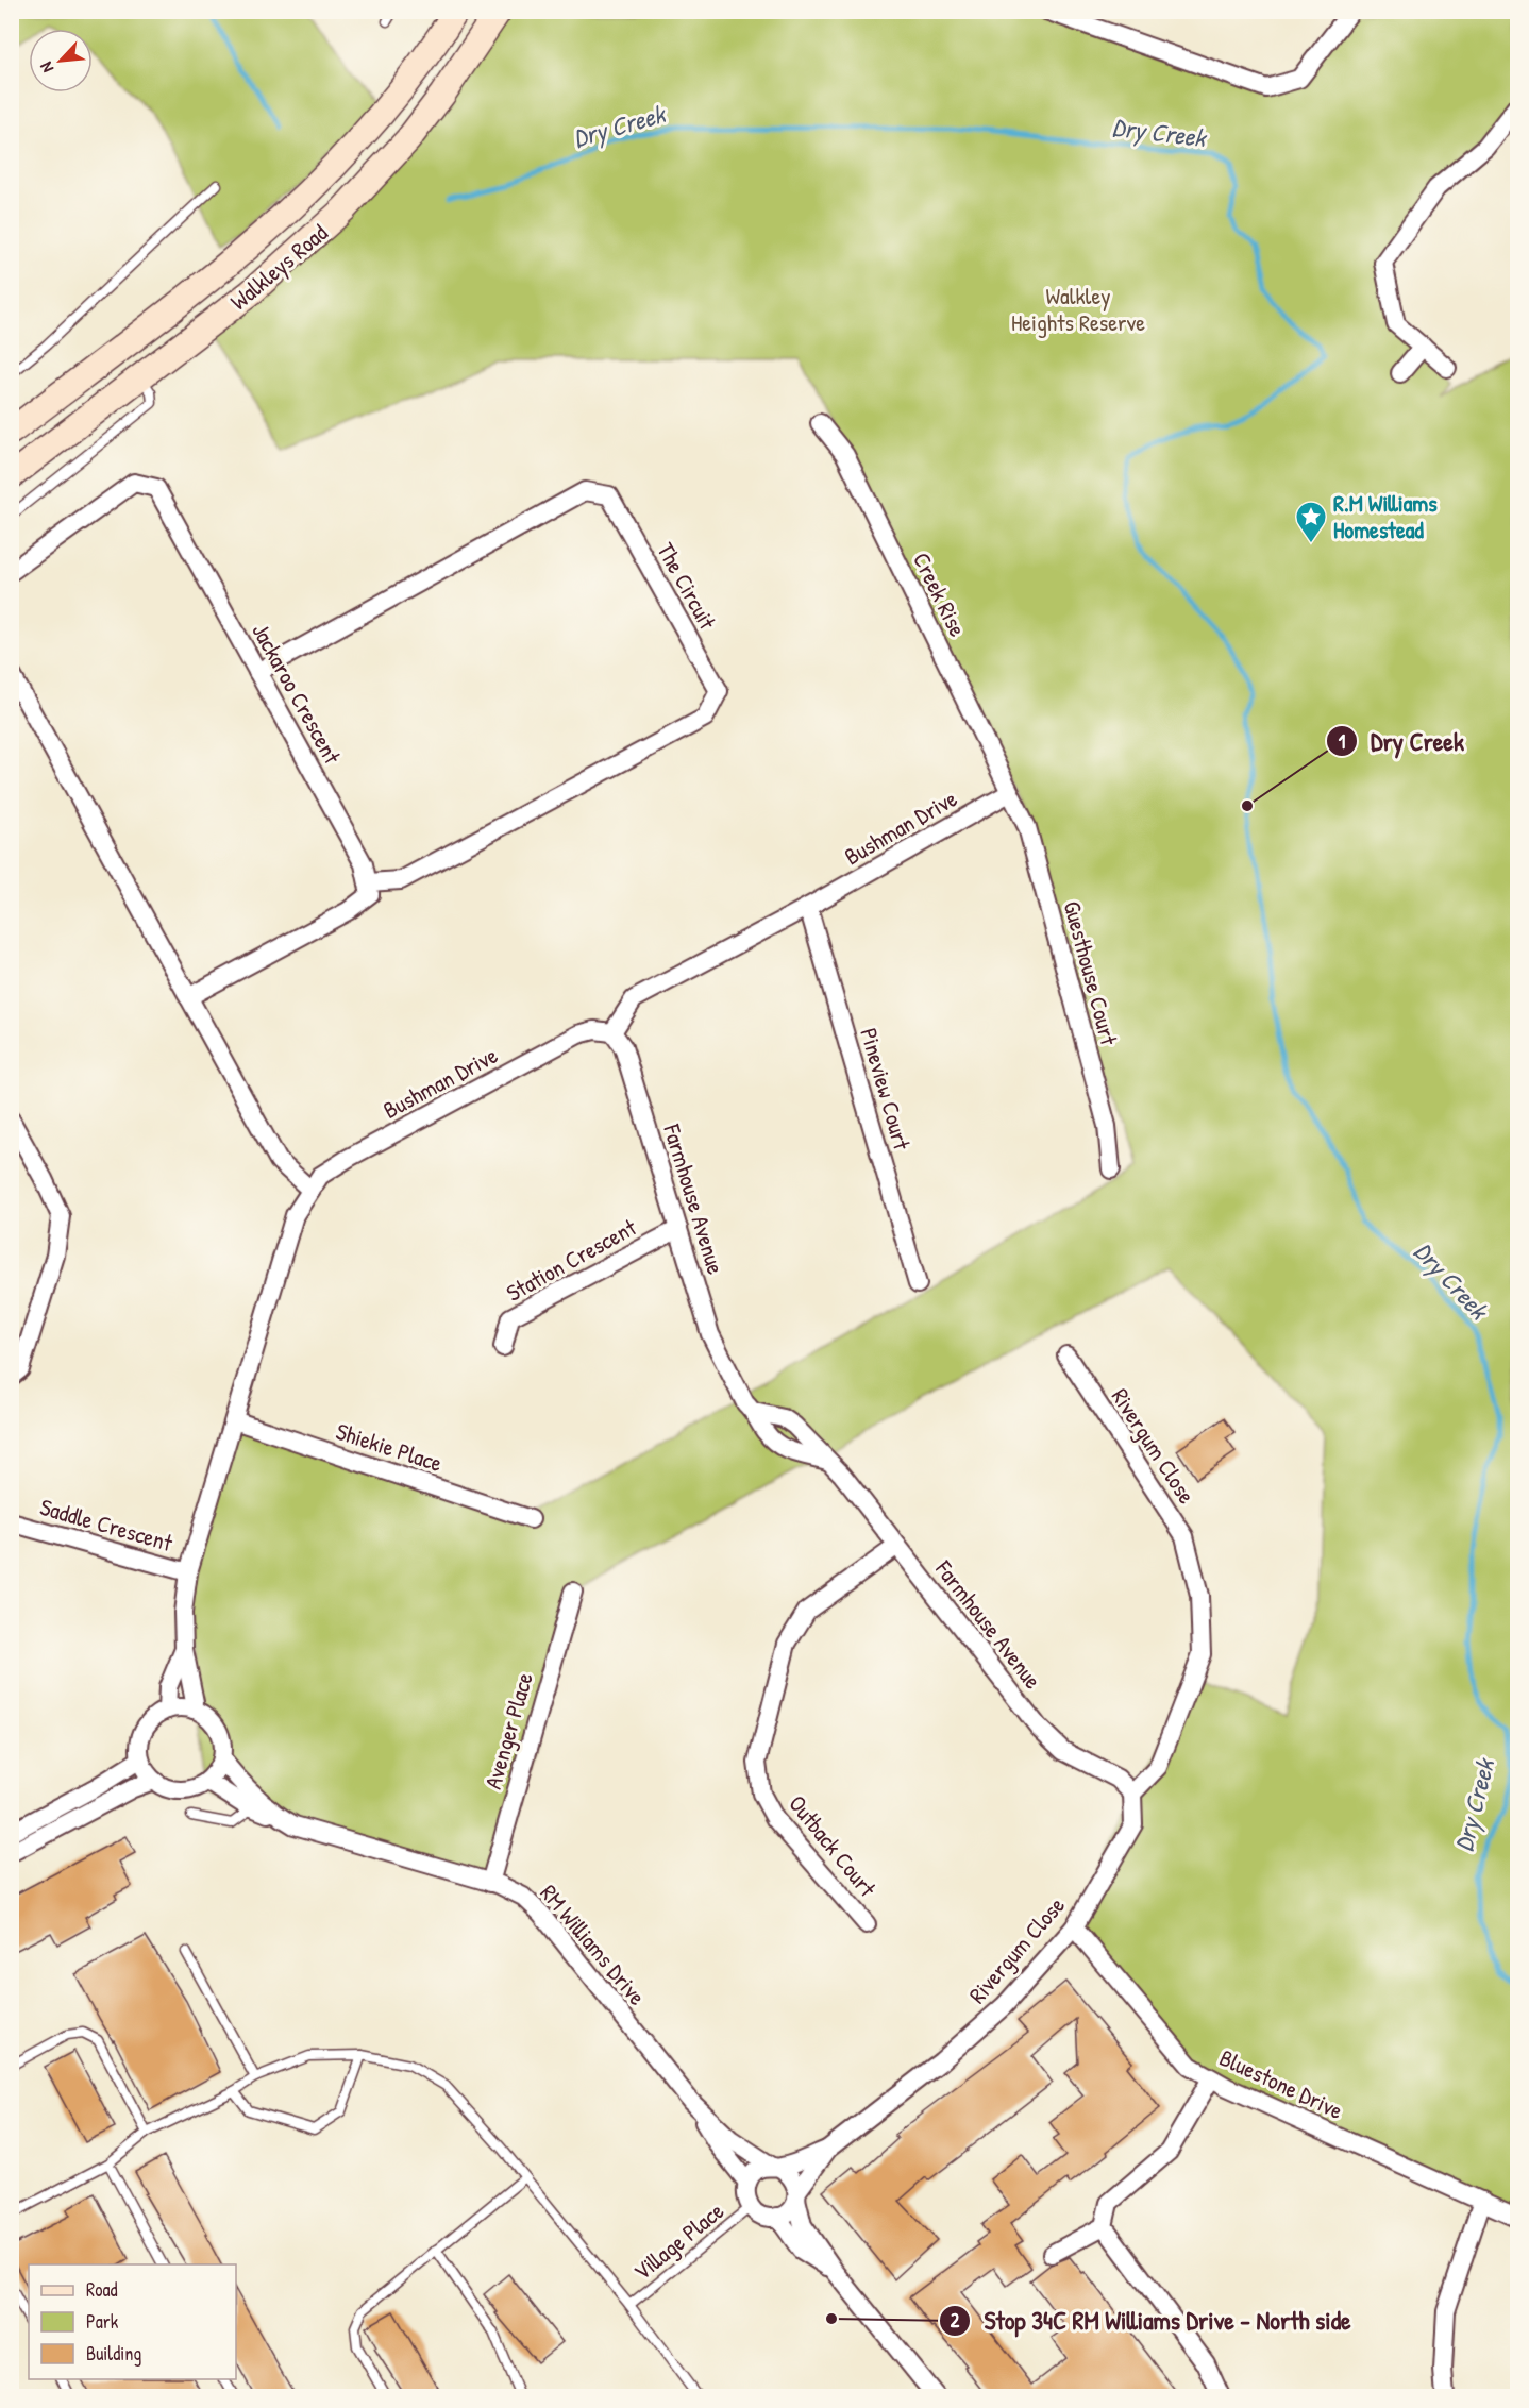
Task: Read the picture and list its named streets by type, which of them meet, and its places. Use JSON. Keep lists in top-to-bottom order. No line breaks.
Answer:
{"streets":{"main road":["Walkleys Road"],"street":["The Circuit","Creek Rise","Jackaroo Crescent","Bushman Drive","Guesthouse Court","Pineview Court","Farmhouse Avenue","Station Crescent","Rivergum Close","Shiekie Place","Saddle Crescent","Avenger Place","Outback Court","RM Williams Drive","Bluestone Drive"],"lane":["Village Place"]},"crossings":[["The Circuit","Jackaroo Crescent"],["Creek Rise","Bushman Drive"],["Creek Rise","Guesthouse Court"],["Bushman Drive","Guesthouse Court"],["Bushman Drive","Pineview Court"],["Bushman Drive","Farmhouse Avenue"],["Bushman Drive","Shiekie Place"],["Bushman Drive","Saddle Crescent"],["Bushman Drive","RM Williams Drive"],["Farmhouse Avenue","Station Crescent"],["Farmhouse Avenue","Rivergum Close"],["Farmhouse Avenue","Outback Court"],["Rivergum Close","RM Williams Drive"],["Rivergum Close","Bluestone Drive"],["Rivergum Close","Village Place"],["Avenger Place","RM Williams Drive"],["RM Williams Drive","Village Place"]],"water":["Dry Creek"],"parks":["Walkley Heights Reserve"],"places":{"place":["R.M Williams Homestead"],"other":["Dry Creek","Stop 34C RM Williams Drive - North side"]},"legend":["Road","Park","Building"],"north":"bottom left"}
